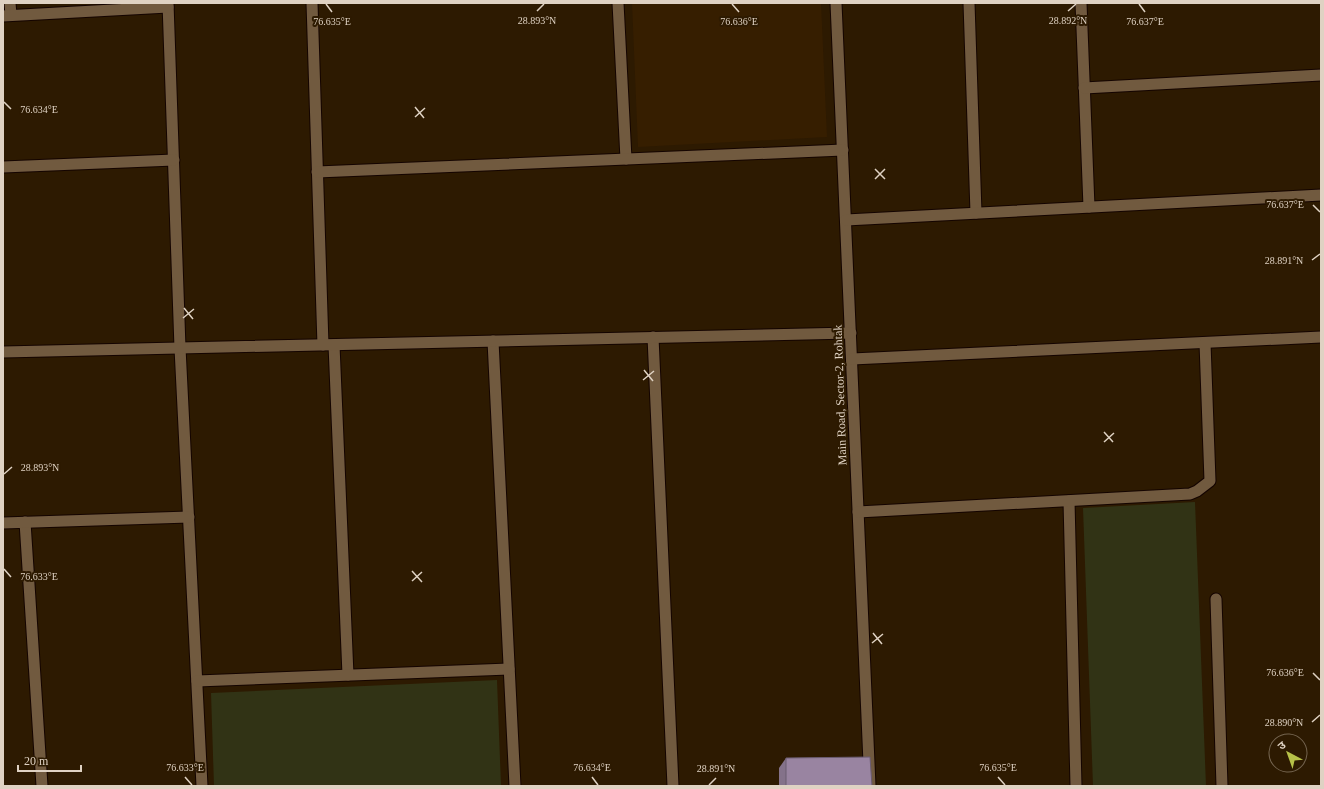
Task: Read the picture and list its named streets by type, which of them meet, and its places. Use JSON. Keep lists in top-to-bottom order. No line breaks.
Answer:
{"streets":{"street":["Main Road, Sector-2, Rohtak"]},"scale_bar":"20 m","north":"top left","coordinates":["28.893°N","28.892°N","76.637°E","76.635°E","76.636°E","76.634°E","28.891°N","76.633°E","28.890°N"]}
